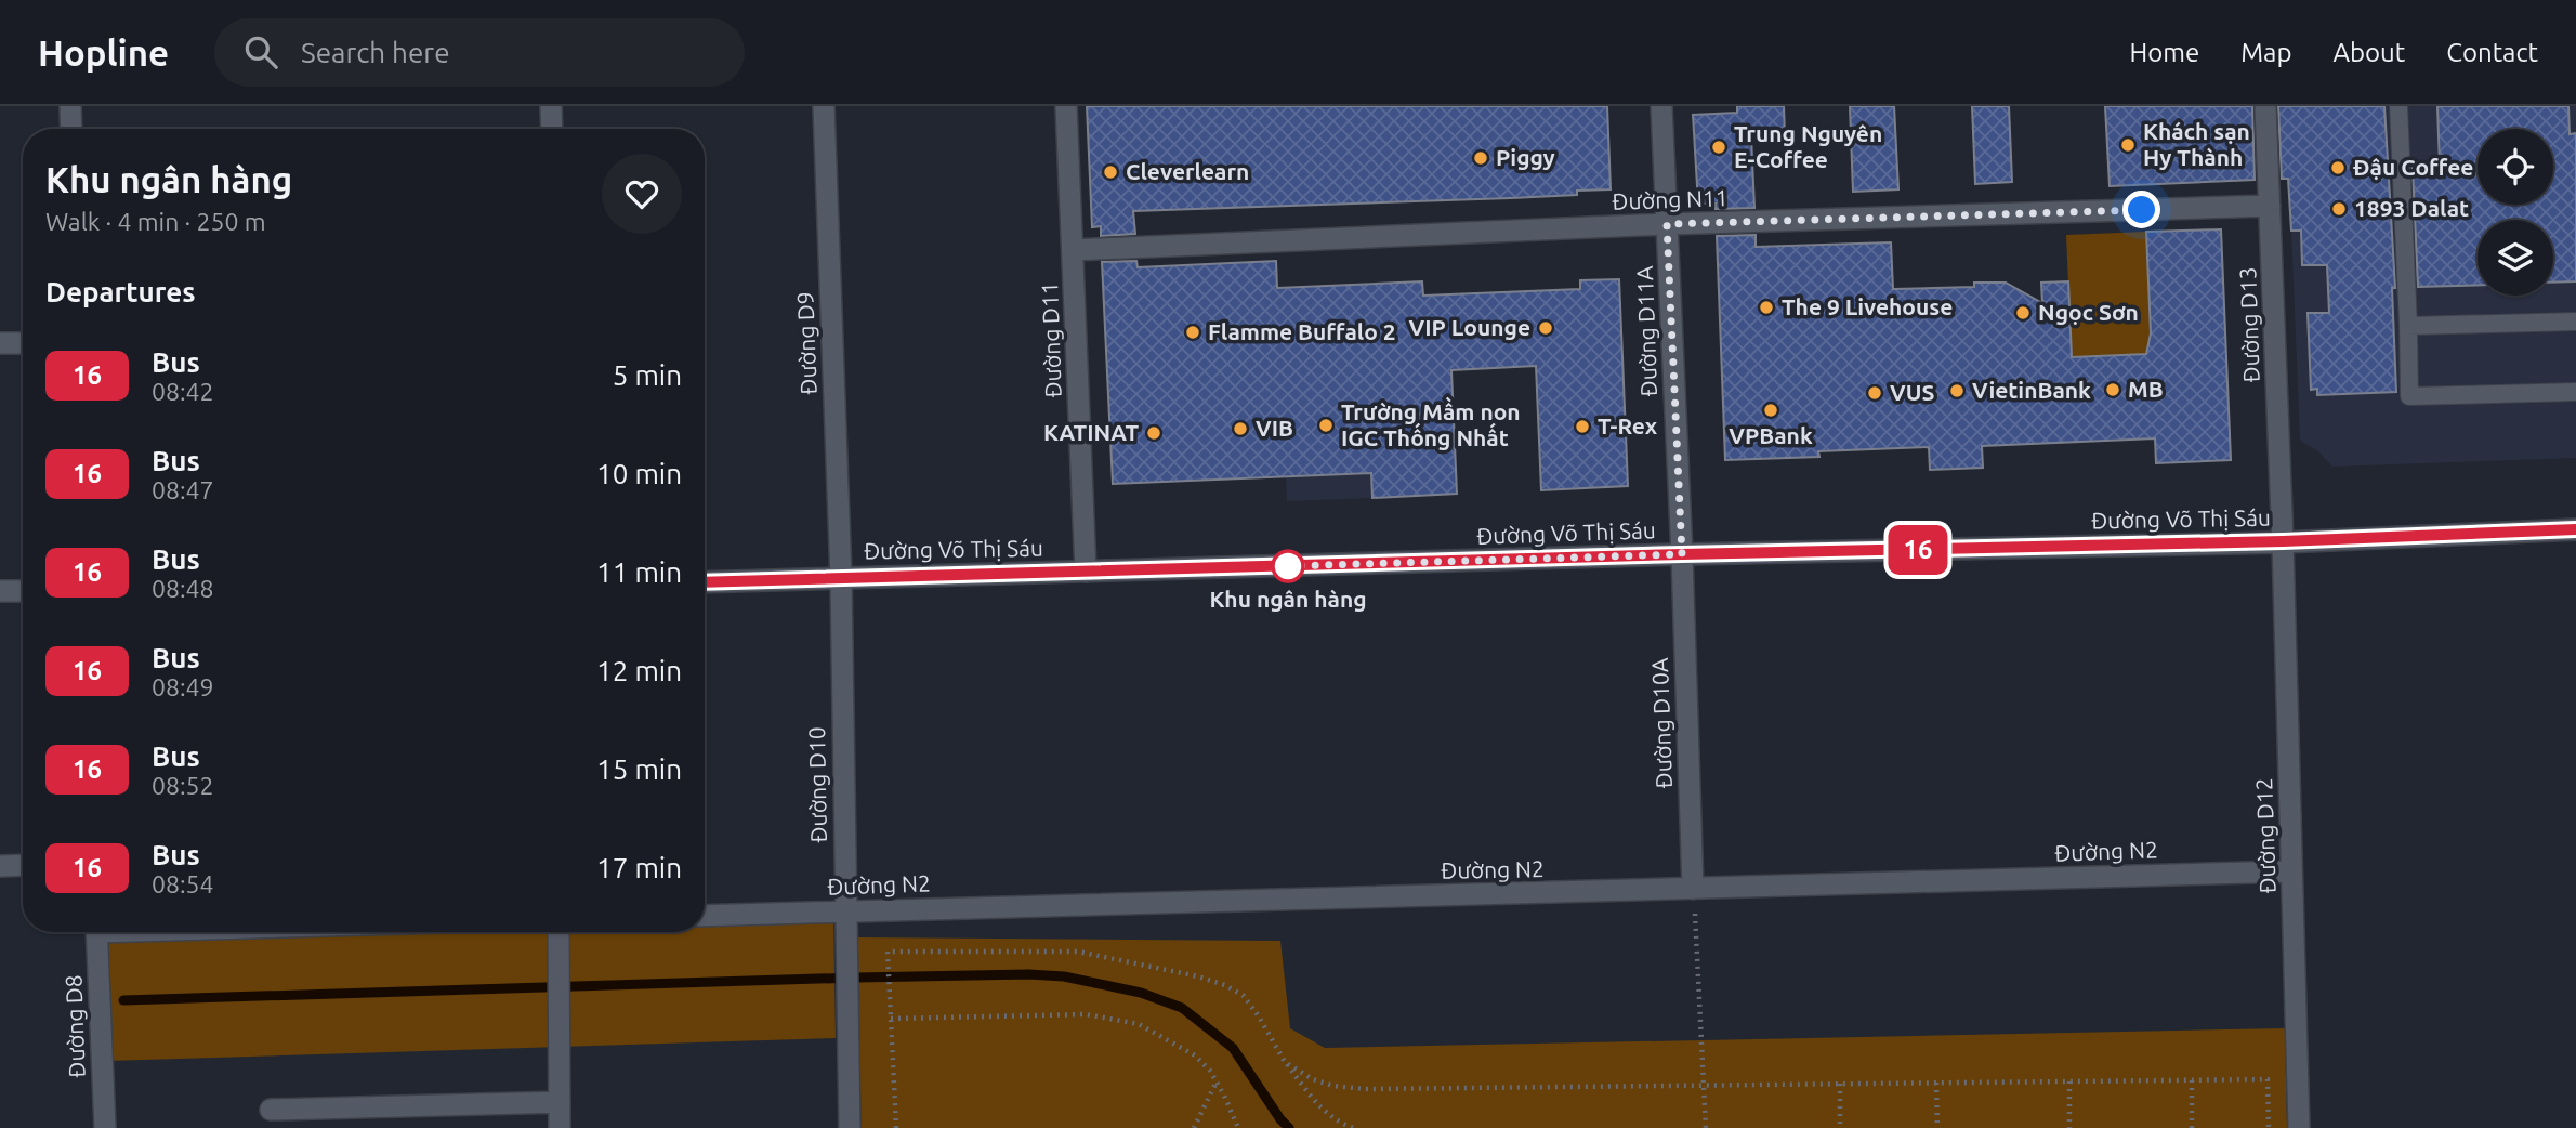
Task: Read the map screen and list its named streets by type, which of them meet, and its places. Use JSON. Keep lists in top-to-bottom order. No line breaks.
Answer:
{"streets":{"street":["Đường N11","Đường D13","Đường D11A","Đường D11","Đường D9","Đường Võ Thị Sáu","Đường D10A","Đường D10","Đường D12","Đường N2","Đường D8"]},"crossings":[["Đường N11","Đường D13"],["Đường N11","Đường D11A"],["Đường N11","Đường D11"],["Đường D13","Đường Võ Thị Sáu"],["Đường D13","Đường D12"],["Đường D11A","Đường Võ Thị Sáu"],["Đường D11A","Đường D10A"],["Đường D11","Đường Võ Thị Sáu"],["Đường D9","Đường Võ Thị Sáu"],["Đường D9","Đường D10"],["Đường Võ Thị Sáu","Đường D10A"],["Đường Võ Thị Sáu","Đường D10"],["Đường Võ Thị Sáu","Đường D12"],["Đường D10A","Đường N2"],["Đường D10","Đường N2"],["Đường D12","Đường N2"]],"places":["Khách sạn Hy Thành","Trung Nguyên E-Coffee","Piggy","Đậu Coffee","Cleverlearn","1893 Dalat","The 9 Livehouse","Ngọc Sơn","VIP Lounge","Flamme Buffalo 2","MB","VietinBank","VUS","VPBank","Trường Mầm non IGC Thống Nhất","T-Rex","VIB","KATINAT","Khu ngân hàng"],"lines":["bus line 16"],"page":{"header":"Hopline","search":"Search here","nav":["Home","Map","About","Contact"],"on_map":"16","heading":[["Khu ngân hàng","Walk · 4 min · 250 m"],"Departures"],"list":[{"mark":"16","name":"Bus","note":"08:42","value":"5 min"},{"mark":"16","name":"Bus","note":"08:47","value":"10 min"},{"mark":"16","name":"Bus","note":"08:48","value":"11 min"},{"mark":"16","name":"Bus","note":"08:49","value":"12 min"},{"mark":"16","name":"Bus","note":"08:52","value":"15 min"},{"mark":"16","name":"Bus","note":"08:54","value":"17 min"}]}}
